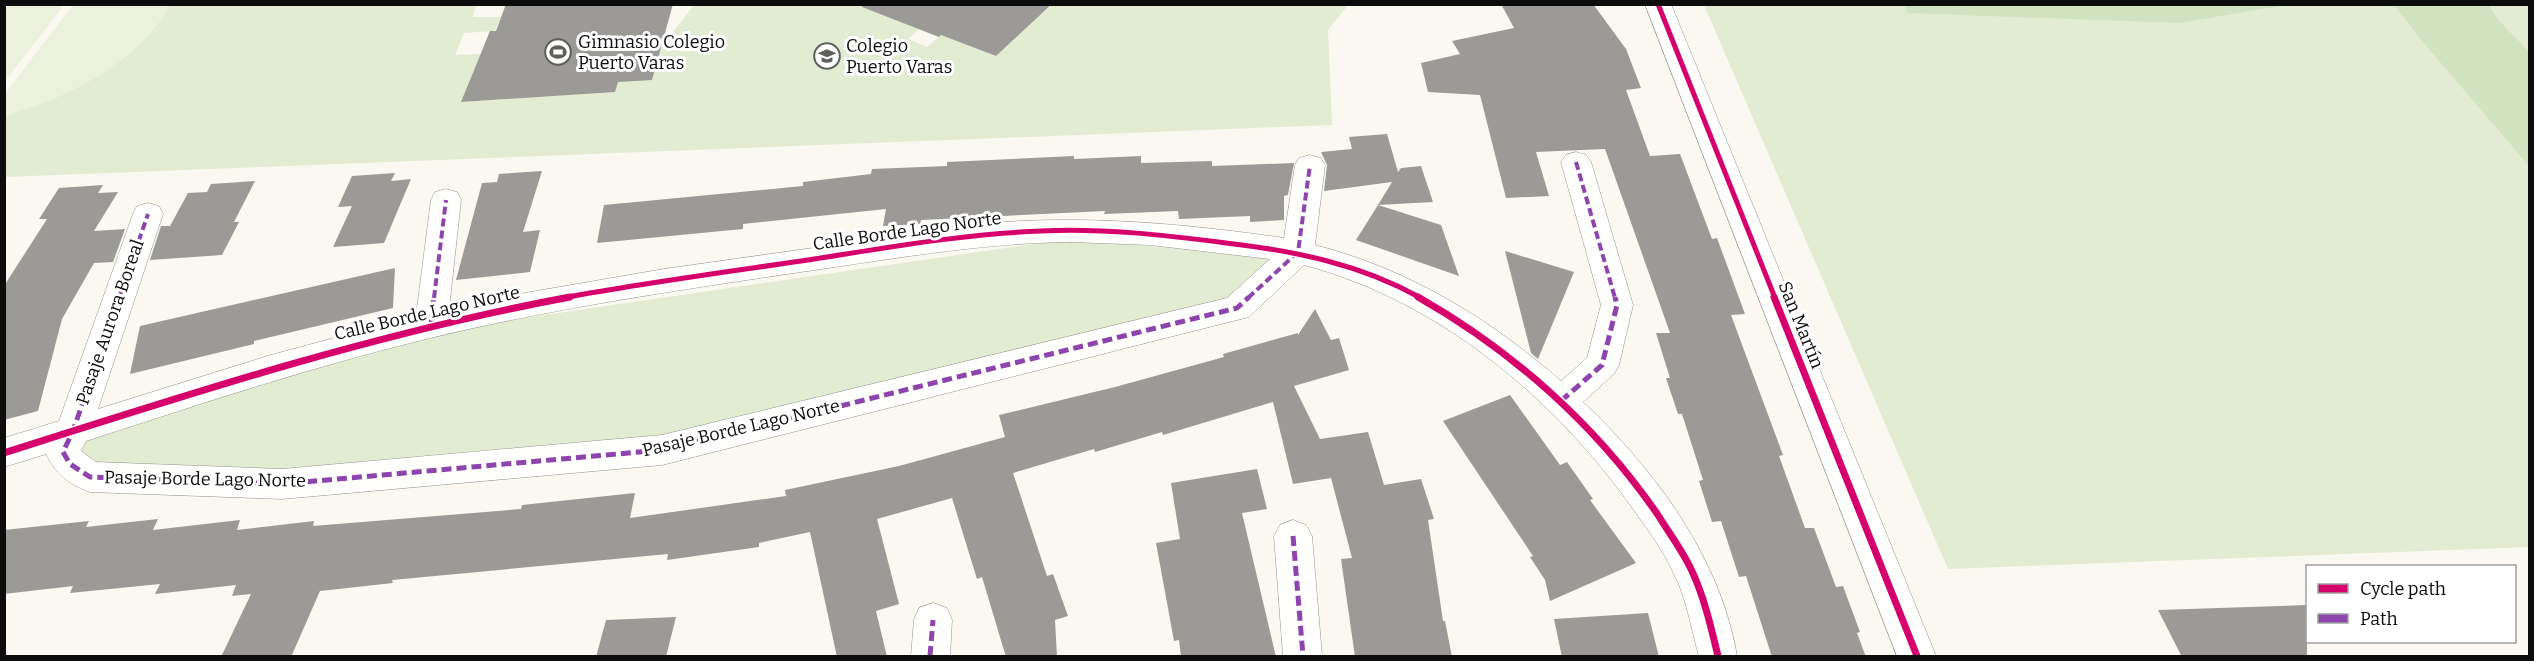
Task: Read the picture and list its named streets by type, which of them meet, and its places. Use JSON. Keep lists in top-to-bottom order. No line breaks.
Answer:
{"streets":{"street":["Calle Borde Lago Norte","Pasaje Aurora Boreal","San Martín","Pasaje Borde Lago Norte"]},"crossings":[["Calle Borde Lago Norte","Pasaje Aurora Boreal"],["Calle Borde Lago Norte","Pasaje Borde Lago Norte"],["Pasaje Aurora Boreal","Pasaje Borde Lago Norte"]],"places":{"sports":["Gimnasio Colegio Puerto Varas"],"school or university":["Colegio Puerto Varas"]},"legend":["Cycle path","Path"]}
